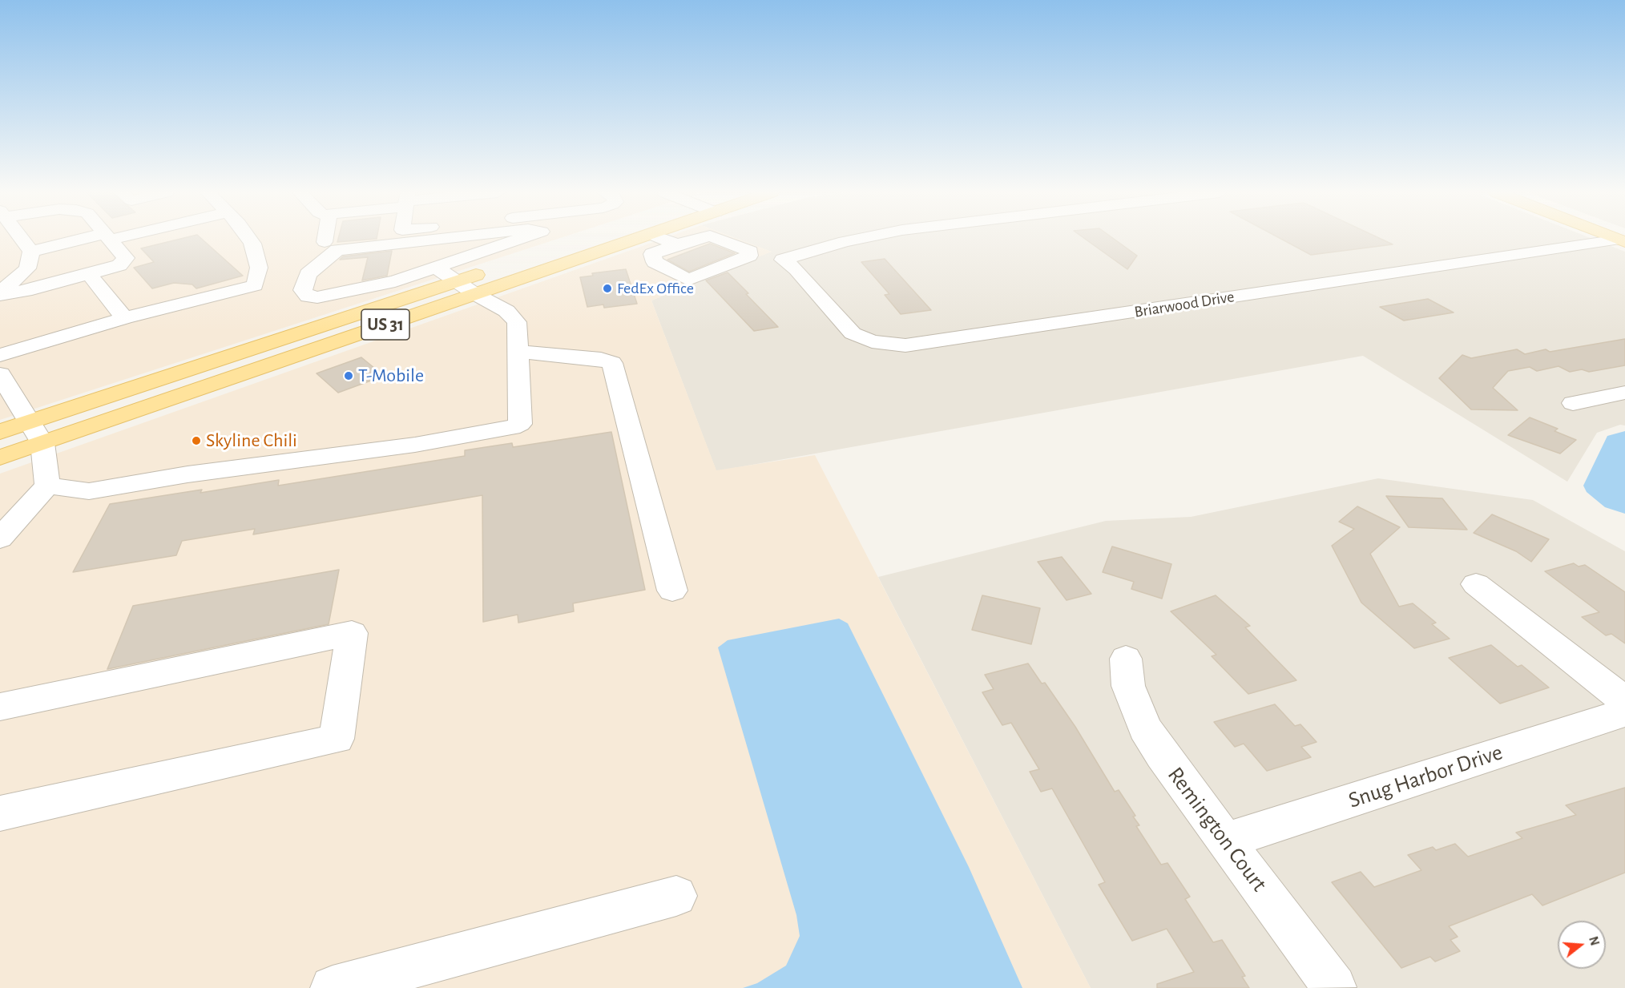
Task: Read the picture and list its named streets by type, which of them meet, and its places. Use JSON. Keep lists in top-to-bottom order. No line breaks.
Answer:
{"streets":{"main road":["US 31"],"street":["Briarwood Drive","Snug Harbor Drive","Remington Court"]},"crossings":[["Snug Harbor Drive","Remington Court"]],"places":["FedEx Office","T-Mobile","Skyline Chili"],"north":"right"}
